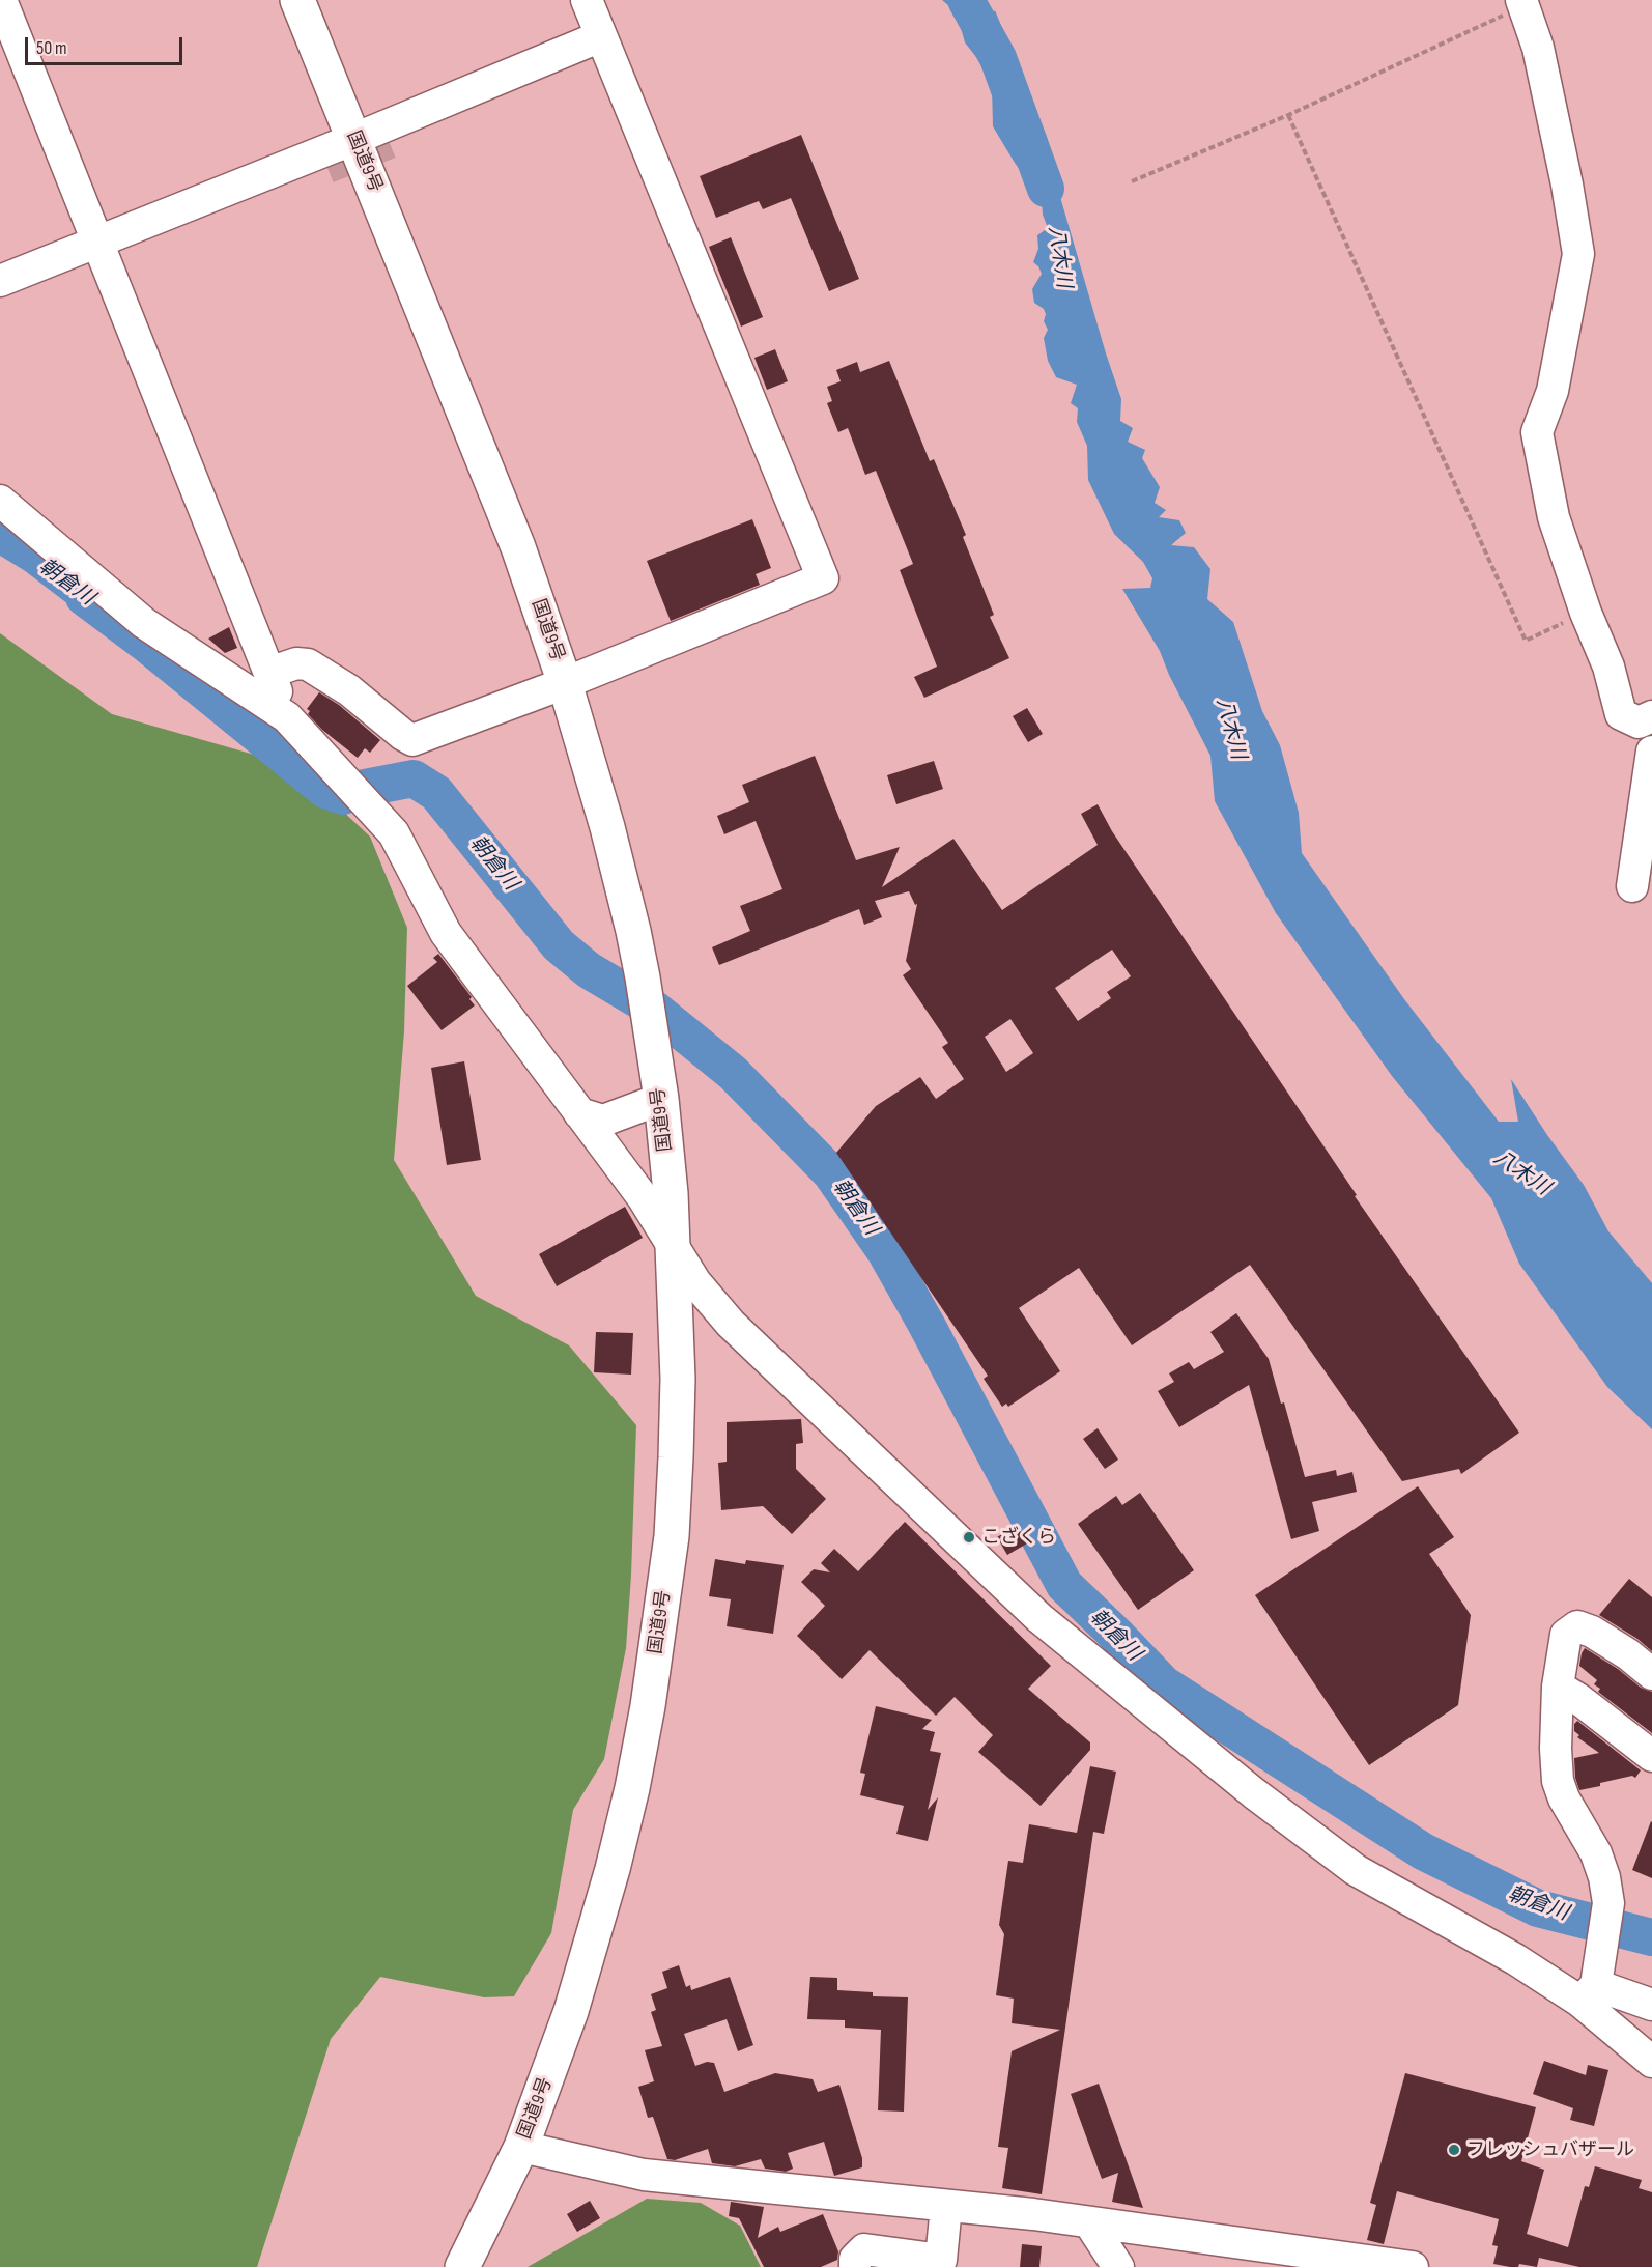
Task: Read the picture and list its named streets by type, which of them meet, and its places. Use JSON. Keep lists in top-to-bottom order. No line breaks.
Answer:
{"streets":{"highway":["国道9号"]},"water":["八木川","朝倉川"],"places":["こざくら","フレッシュバザール"],"scale_bar":"50 m"}
